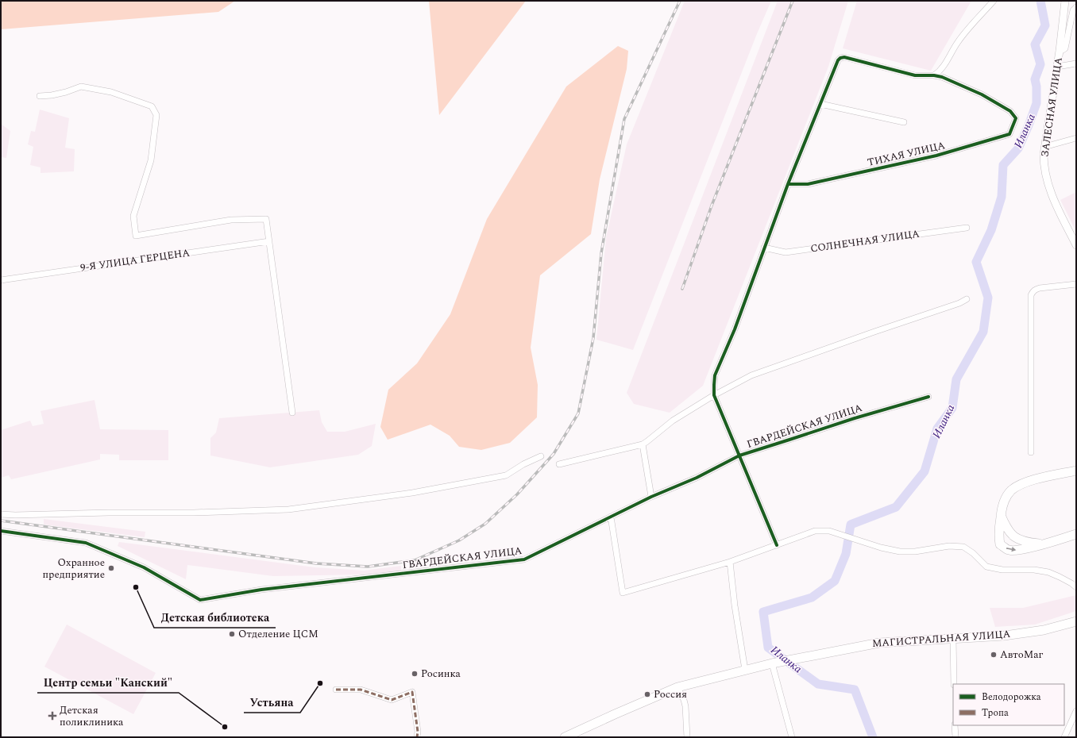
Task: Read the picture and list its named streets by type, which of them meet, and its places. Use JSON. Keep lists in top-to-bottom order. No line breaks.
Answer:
{"streets":{"main road":["МАГИСТРАЛЬНАЯ УЛИЦА"],"street":["ЗАЛЕСНАЯ УЛИЦА","ТИХАЯ УЛИЦА","СОЛНЕЧНАЯ УЛИЦА","9-Я УЛИЦА ГЕРЦЕНА","ГВАРДЕЙСКАЯ УЛИЦА"]},"water":["Иланка"],"places":{"other":["Охранное предприятие","Детская библиотека","Отделение ЦСМ","АвтоМаг","Росинка","Устьяна","Россия","Центр семьи \"Канский\""],"health":["Детская поликлиника"]},"legend":["Велодорожка","Тропа"]}
